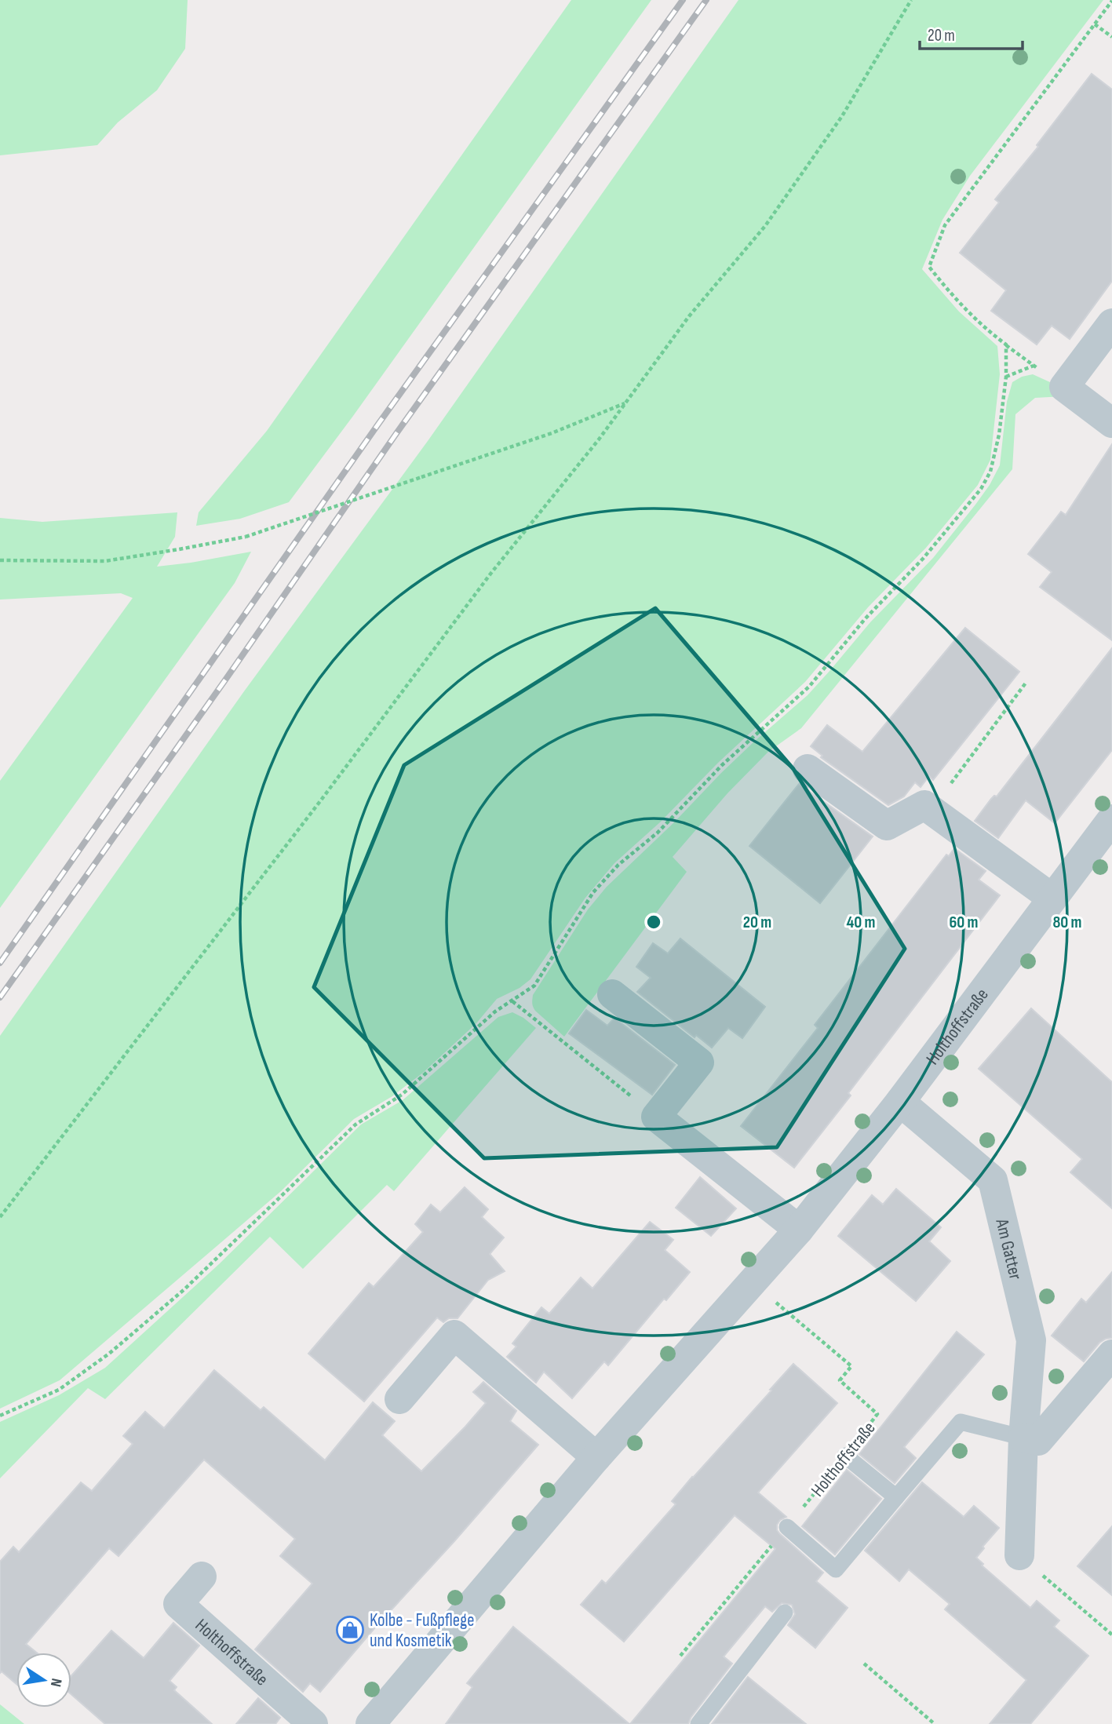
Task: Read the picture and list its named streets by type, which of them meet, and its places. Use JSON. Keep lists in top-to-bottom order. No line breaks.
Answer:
{"streets":{"street":["Holthoffstraße","Am Gatter"]},"crossings":[["Holthoffstraße","Am Gatter"]],"places":{"shop":["Kolbe - Fußpflege und Kosmetik"]},"scale_bar":"20 m","north":"right","rings":["20 m","40 m","60 m","80 m"]}
